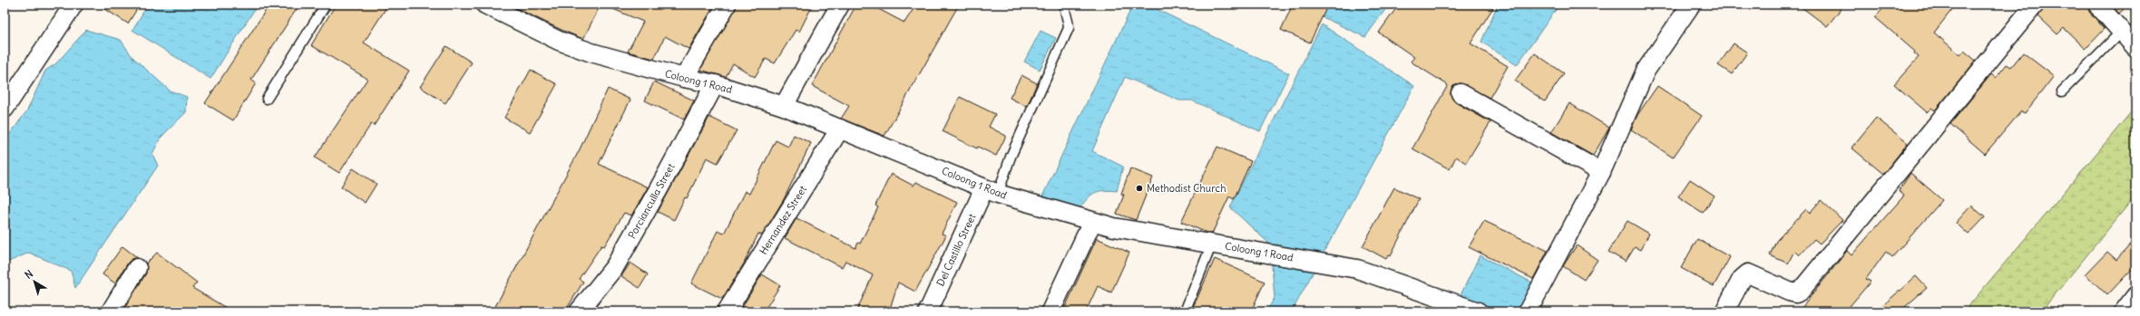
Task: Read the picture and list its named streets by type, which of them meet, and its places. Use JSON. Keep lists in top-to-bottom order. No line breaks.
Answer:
{"streets":{"street":["Coloong 1 Road","Porcianculla Street","Hernandez Street","Del Castillo Street"]},"crossings":[["Coloong 1 Road","Porcianculla Street"],["Coloong 1 Road","Hernandez Street"],["Coloong 1 Road","Del Castillo Street"]],"places":["Methodist Church"],"north":"top left"}
